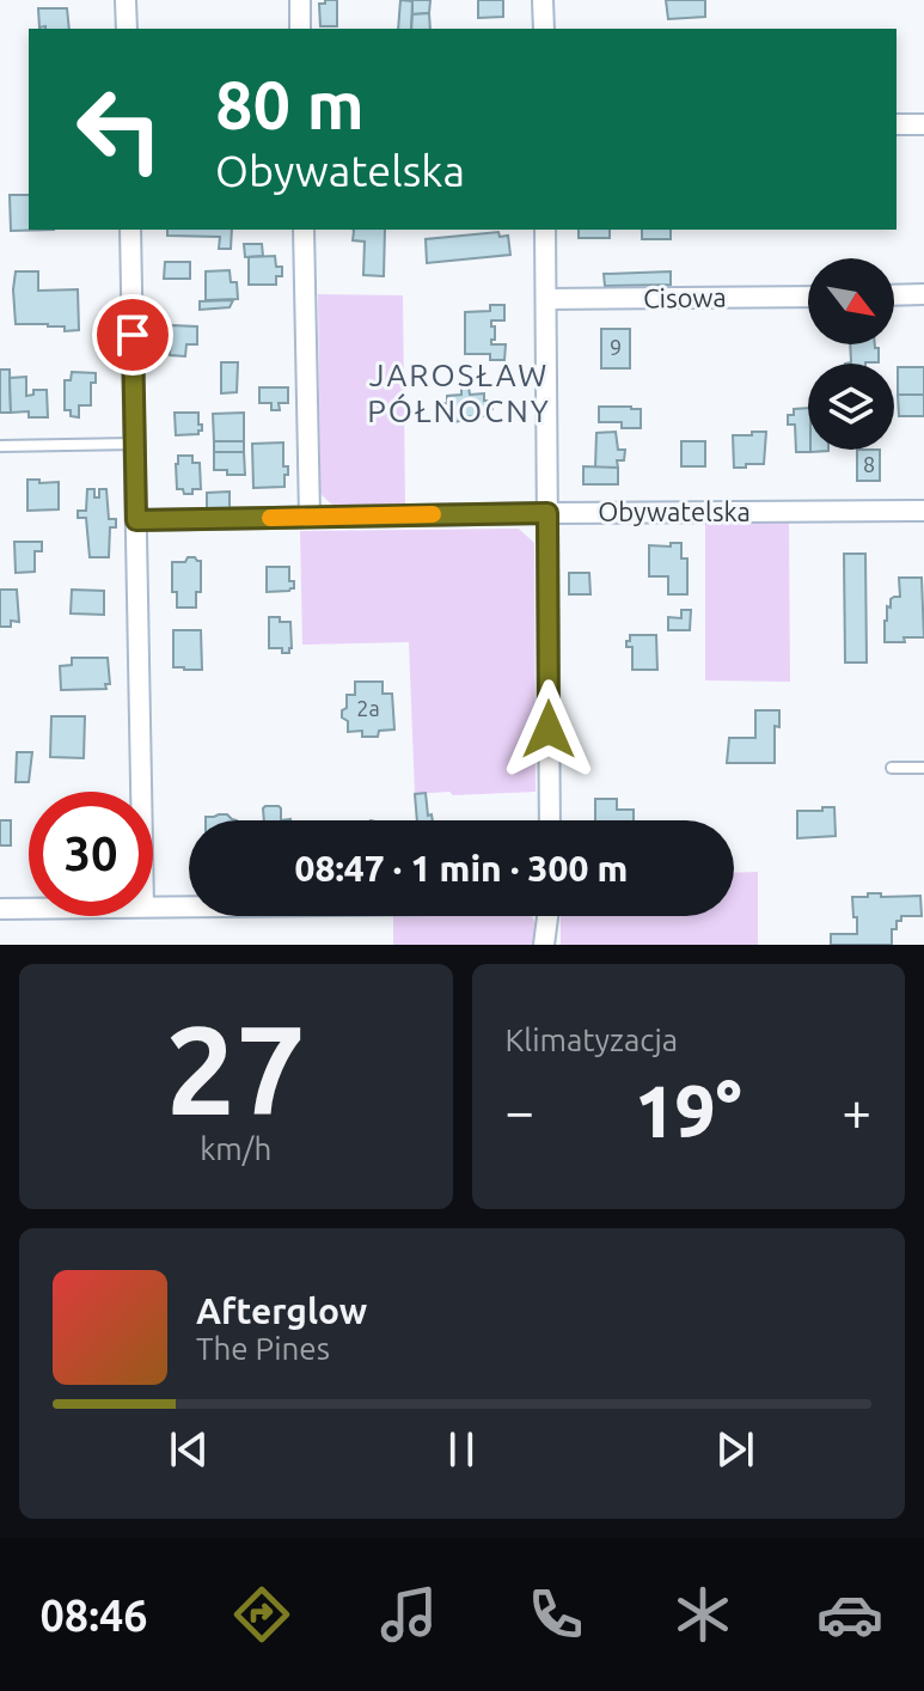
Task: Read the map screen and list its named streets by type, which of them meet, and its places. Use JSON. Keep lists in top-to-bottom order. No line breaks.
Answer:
{"streets":{"street":["Cisowa","Obywatelska"]},"districts":["JAROSŁAW PÓŁNOCNY"],"house_numbers":["9","8","2a"],"north":"bottom right","page":{"turn":["80 m","Obywatelska"],"limit":"30","trip":"08:47 · 1 min · 300 m","tile":[["27","km/h"],"Klimatyzacja"],"heat":["−","19°","+"],"song":["Afterglow","The Pines"],"tabs":"08:46"}}
